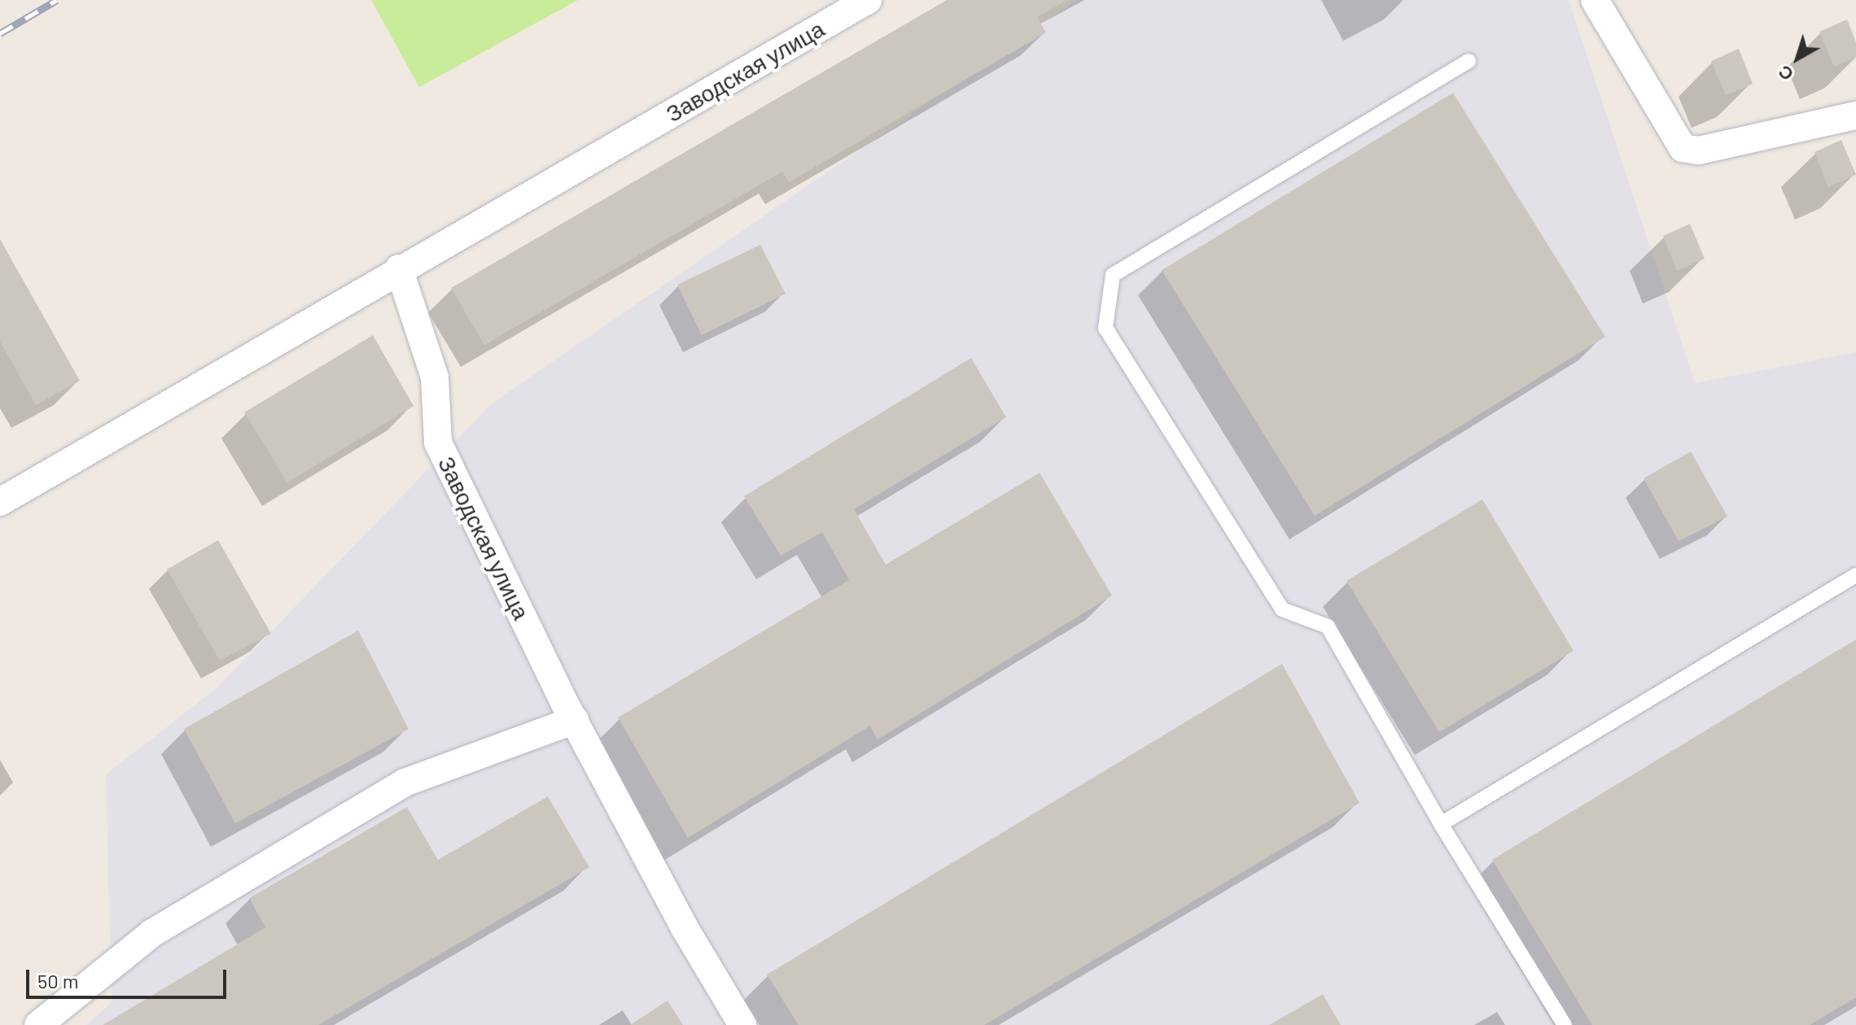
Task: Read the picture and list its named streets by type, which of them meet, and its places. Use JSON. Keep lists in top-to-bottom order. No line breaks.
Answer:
{"streets":{"street":["Заводская улица"]},"scale_bar":"50 m","north":"bottom left"}
